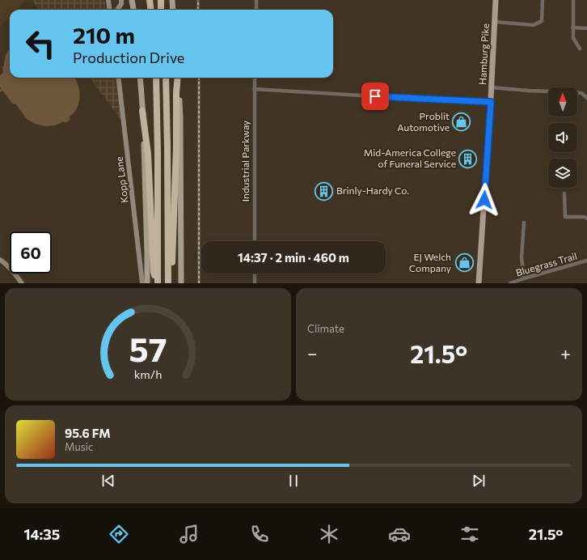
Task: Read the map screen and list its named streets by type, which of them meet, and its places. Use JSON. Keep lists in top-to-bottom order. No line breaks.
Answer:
{"streets":{"main road":["Hamburg Pike"],"street":["Industrial Parkway","Kopp Lane","Bluegrass Trail"]},"places":{"shop":["Problit Automotive","EJ Welch Company"],"building":["Mid-America College of Funeral Service","Brinly-Hardy Co."]},"north":"top","page":{"turn":["210 m","Production Drive"],"limit":"60","trip":"14:37 · 2 min · 460 m","tile":"Climate","heat":["−","21.5°","+"],"song":["95.6 FM","Music"],"tabs":["14:35","21.5°"],"gauge":["57","km/h"]}}
